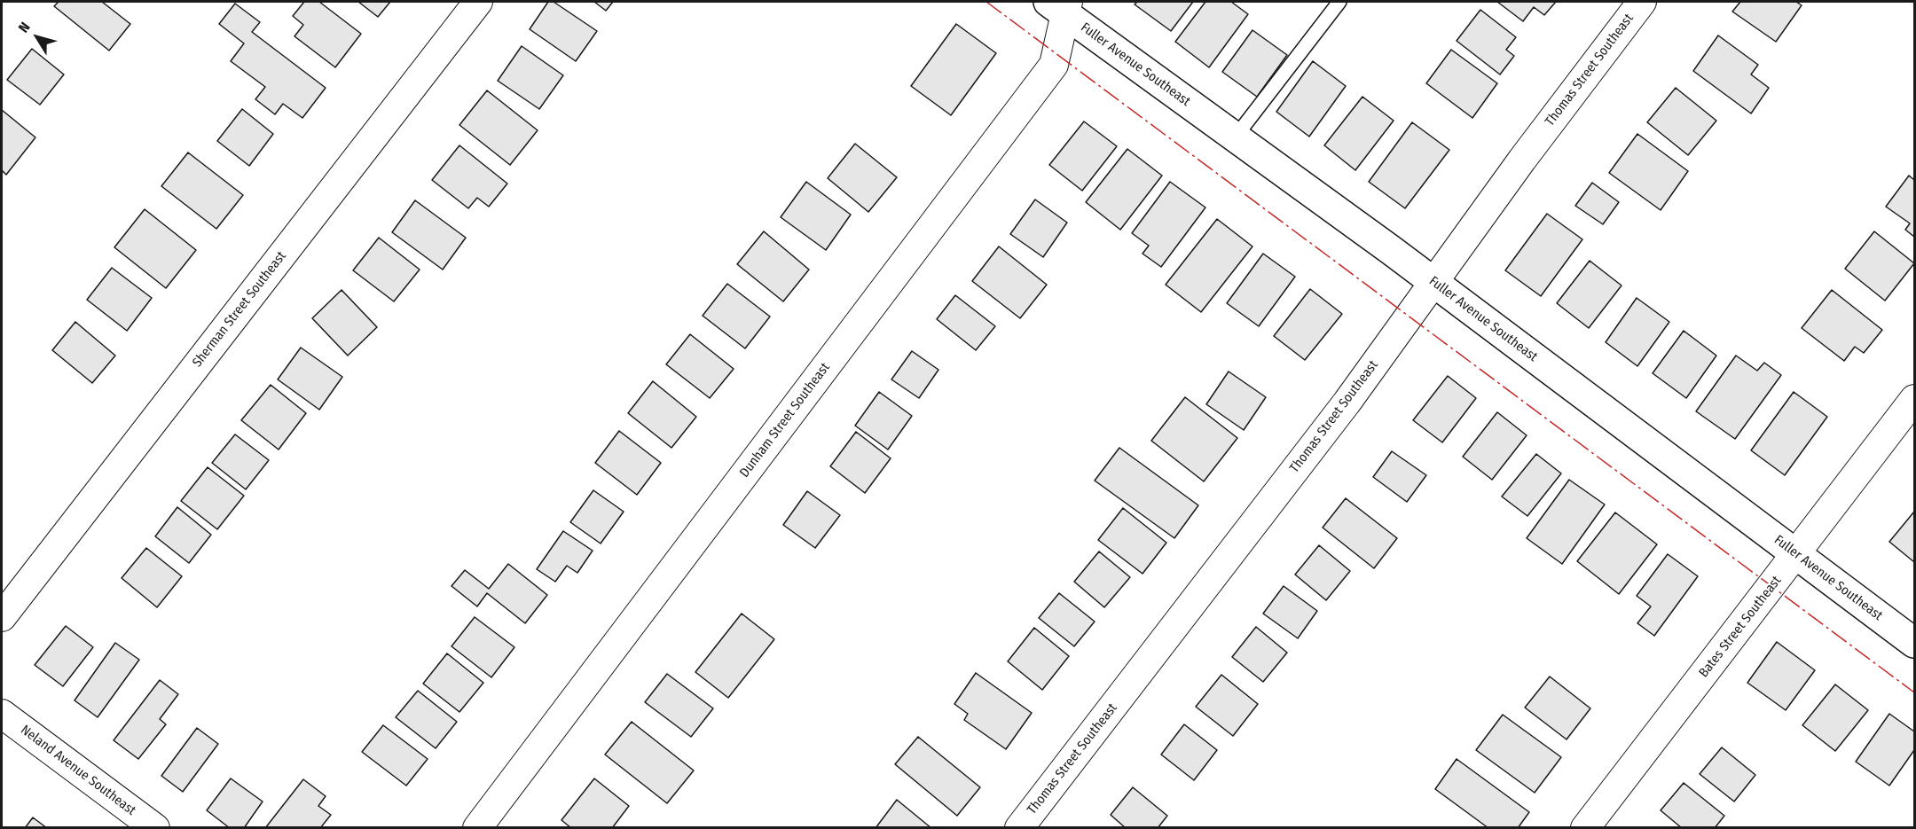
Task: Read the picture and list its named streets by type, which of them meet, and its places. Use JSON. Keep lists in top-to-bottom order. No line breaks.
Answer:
{"streets":{"main road":["Fuller Avenue Southeast"],"street":["Thomas Street Southeast","Sherman Street Southeast","Dunham Street Southeast","Bates Street Southeast","Neland Avenue Southeast"]},"crossings":[["Fuller Avenue Southeast","Thomas Street Southeast"],["Fuller Avenue Southeast","Dunham Street Southeast"],["Fuller Avenue Southeast","Bates Street Southeast"]],"north":"top left"}
